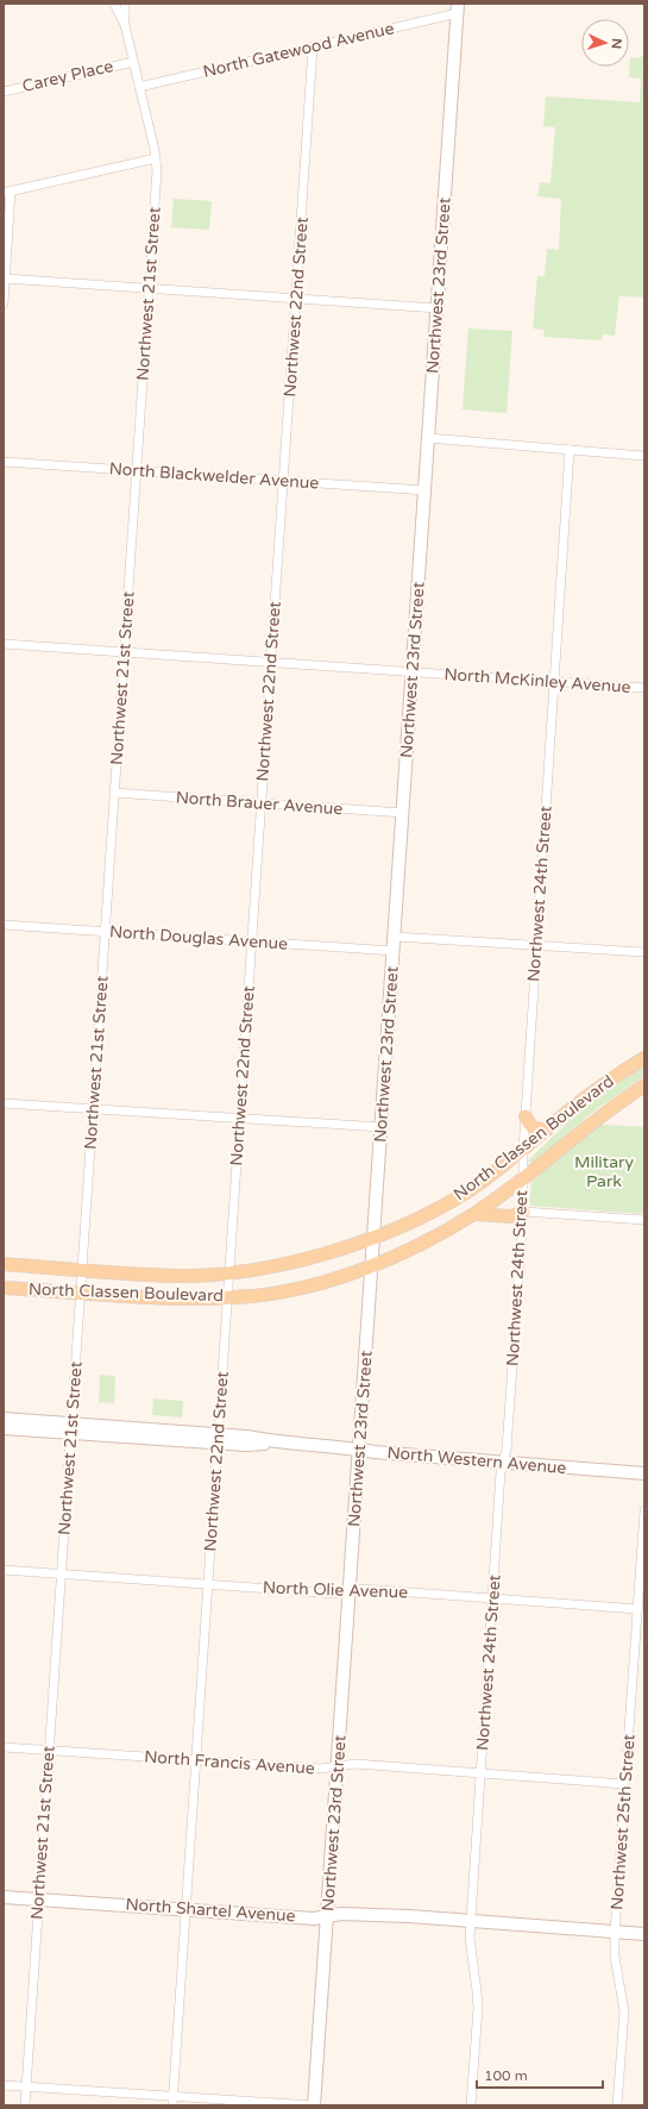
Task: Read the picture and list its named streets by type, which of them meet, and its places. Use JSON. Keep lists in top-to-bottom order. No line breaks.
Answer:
{"streets":{"main road":["Northwest 23rd Street","North Classen Boulevard","North Western Avenue","North Shartel Avenue"],"street":["North Gatewood Avenue","Carey Place","Northwest 21st Street","Northwest 22nd Street","North Blackwelder Avenue","North McKinley Avenue","North Brauer Avenue","Northwest 24th Street","North Douglas Avenue","North Olie Avenue","North Francis Avenue","Northwest 25th Street"]},"crossings":[["North Gatewood Avenue","Northwest 23rd Street"],["North Gatewood Avenue","Northwest 21st Street"],["North Gatewood Avenue","Northwest 22nd Street"],["Carey Place","Northwest 21st Street"],["Northwest 23rd Street","North Blackwelder Avenue"],["Northwest 23rd Street","North McKinley Avenue"],["Northwest 23rd Street","North Brauer Avenue"],["Northwest 23rd Street","North Douglas Avenue"],["Northwest 23rd Street","North Classen Boulevard"],["Northwest 23rd Street","North Western Avenue"],["Northwest 23rd Street","North Olie Avenue"],["Northwest 23rd Street","North Francis Avenue"],["Northwest 23rd Street","North Shartel Avenue"],["Northwest 21st Street","North Blackwelder Avenue"],["Northwest 21st Street","North McKinley Avenue"],["Northwest 21st Street","North Brauer Avenue"],["Northwest 21st Street","North Douglas Avenue"],["Northwest 21st Street","North Classen Boulevard"],["Northwest 21st Street","North Western Avenue"],["Northwest 21st Street","North Olie Avenue"],["Northwest 21st Street","North Francis Avenue"],["Northwest 21st Street","North Shartel Avenue"],["Northwest 22nd Street","North Blackwelder Avenue"],["Northwest 22nd Street","North McKinley Avenue"],["Northwest 22nd Street","North Brauer Avenue"],["Northwest 22nd Street","North Douglas Avenue"],["Northwest 22nd Street","North Classen Boulevard"],["Northwest 22nd Street","North Western Avenue"],["Northwest 22nd Street","North Olie Avenue"],["Northwest 22nd Street","North Francis Avenue"],["Northwest 22nd Street","North Shartel Avenue"],["North McKinley Avenue","Northwest 24th Street"],["Northwest 24th Street","North Classen Boulevard"],["Northwest 24th Street","North Western Avenue"],["Northwest 24th Street","North Olie Avenue"],["Northwest 24th Street","North Francis Avenue"],["Northwest 24th Street","North Shartel Avenue"],["North Olie Avenue","Northwest 25th Street"],["North Francis Avenue","Northwest 25th Street"],["Northwest 25th Street","North Shartel Avenue"]],"parks":["Military Park"],"scale_bar":"100 m","north":"right"}
